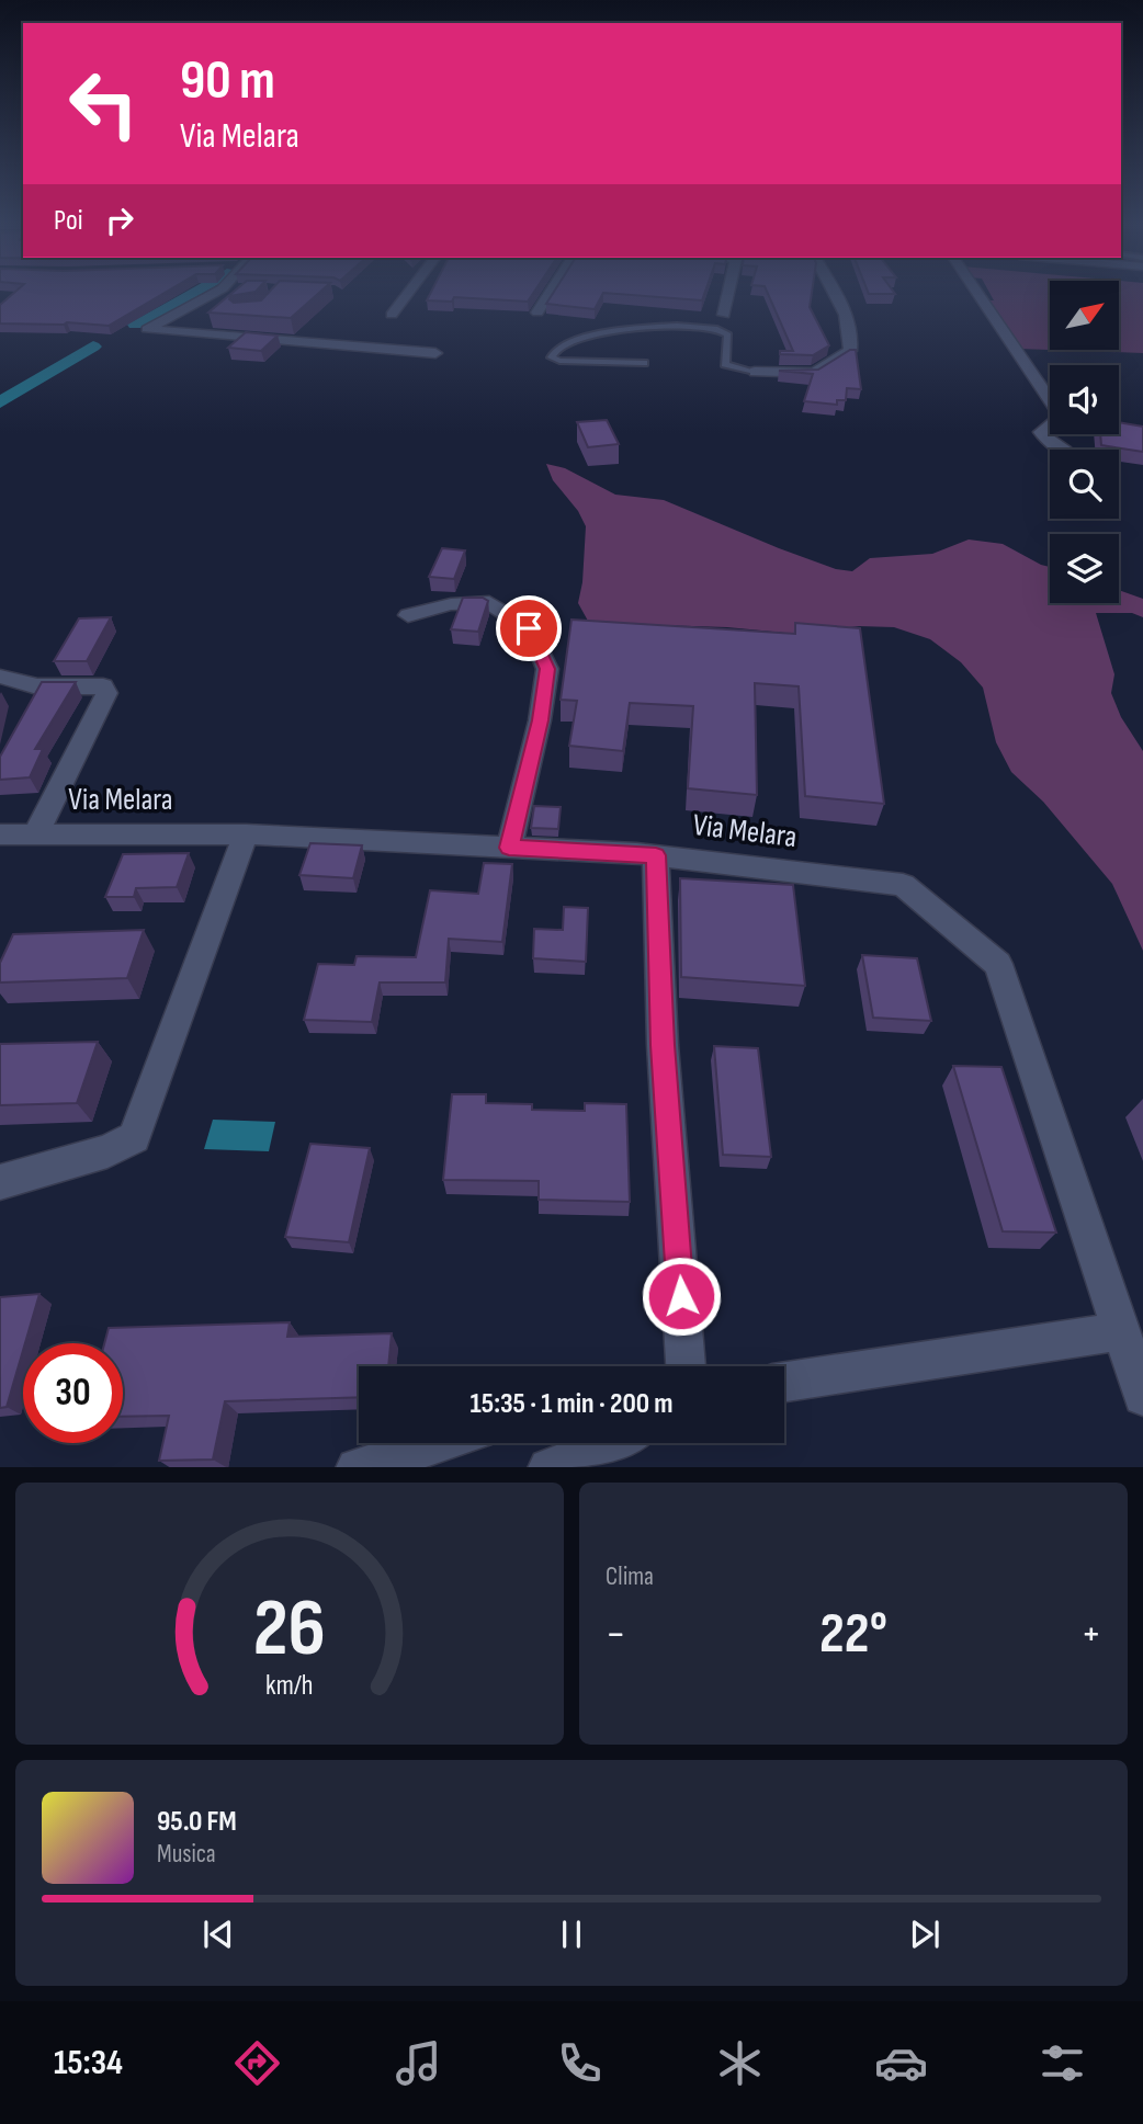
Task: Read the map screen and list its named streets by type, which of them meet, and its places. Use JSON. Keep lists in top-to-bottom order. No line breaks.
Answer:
{"streets":{"street":["Via Melara"]},"north":"top right","page":{"turn":["90 m","Via Melara"],"then":"Poi","limit":"30","trip":"15:35 · 1 min · 200 m","tile":"Clima","heat":["−","22°","+"],"song":["95.0 FM","Musica"],"tabs":"15:34","gauge":["26","km/h"]}}
